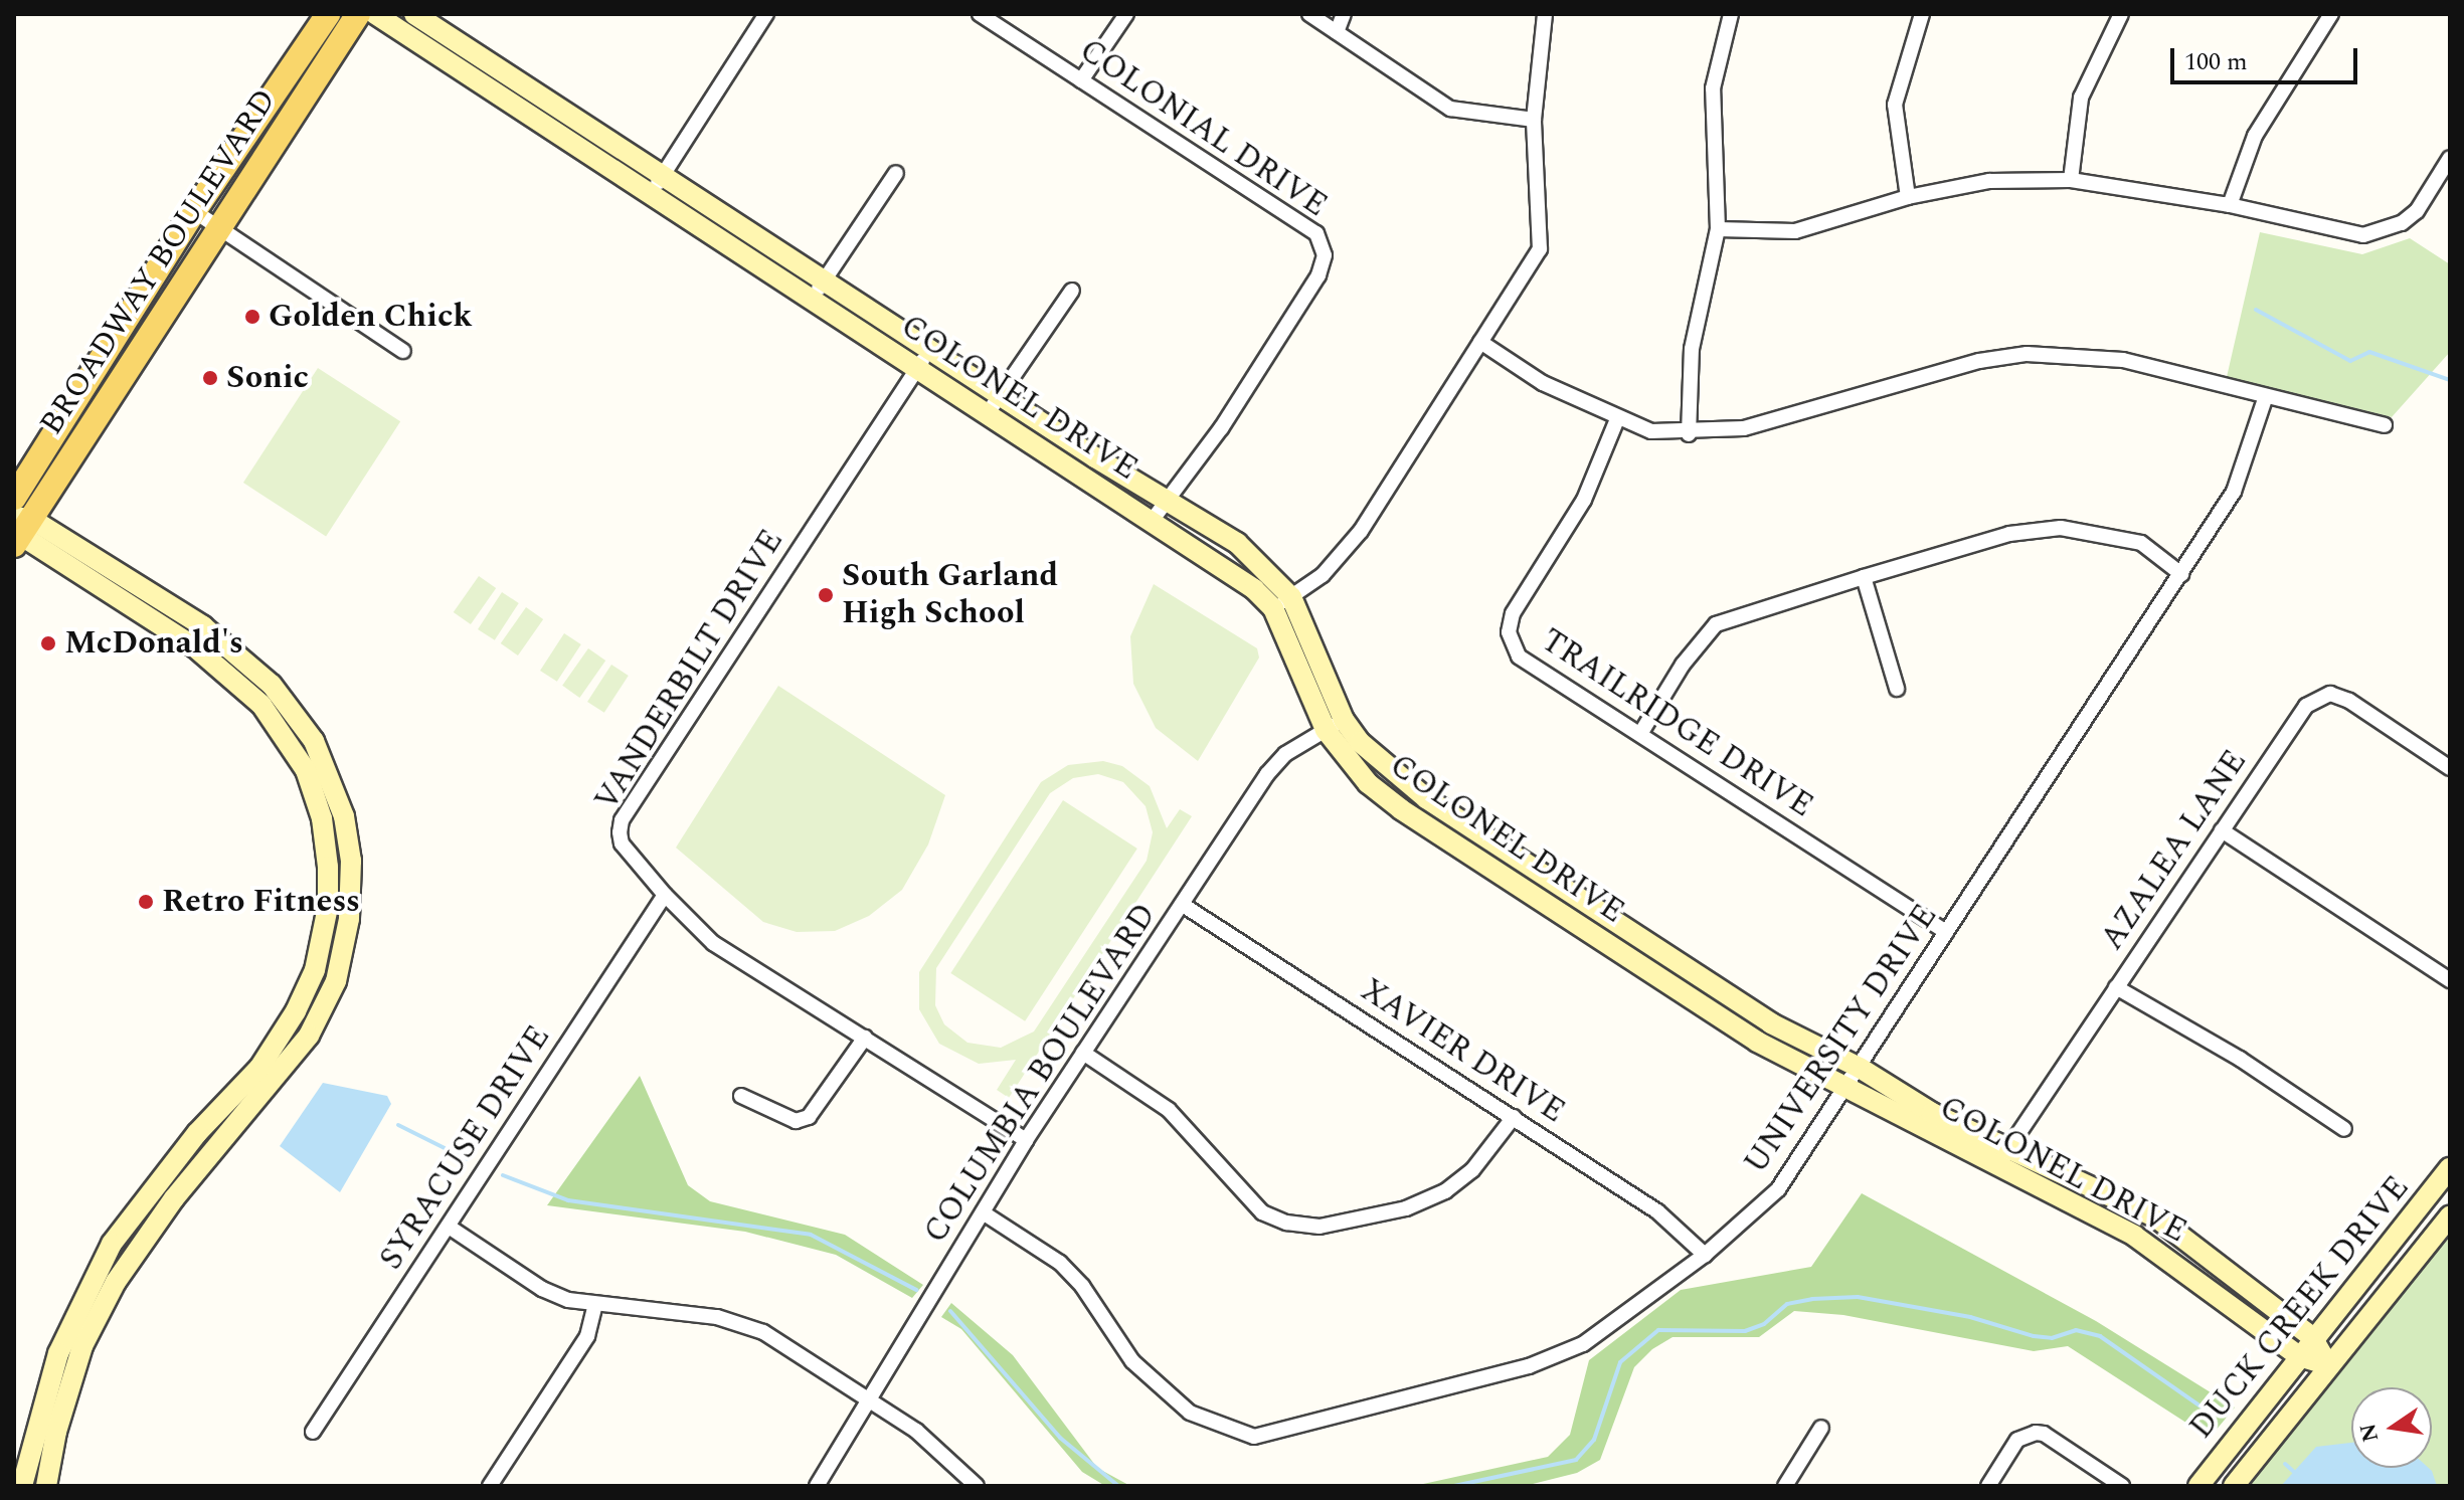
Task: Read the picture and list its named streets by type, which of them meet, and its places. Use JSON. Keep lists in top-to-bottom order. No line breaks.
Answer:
{"streets":{"main road":["BROADWAY BOULEVARD"],"street":["COLONIAL DRIVE","COLONEL DRIVE","VANDERBILT DRIVE","TRAILRIDGE DRIVE","AZALEA LANE","UNIVERSITY DRIVE","XAVIER DRIVE","COLUMBIA BOULEVARD","SYRACUSE DRIVE","DUCK CREEK DRIVE"]},"crossings":[["COLONIAL DRIVE","COLONEL DRIVE"],["COLONEL DRIVE","VANDERBILT DRIVE"],["COLONEL DRIVE","AZALEA LANE"],["COLONEL DRIVE","UNIVERSITY DRIVE"],["COLONEL DRIVE","COLUMBIA BOULEVARD"],["COLONEL DRIVE","DUCK CREEK DRIVE"],["VANDERBILT DRIVE","COLUMBIA BOULEVARD"],["VANDERBILT DRIVE","SYRACUSE DRIVE"],["TRAILRIDGE DRIVE","UNIVERSITY DRIVE"],["UNIVERSITY DRIVE","XAVIER DRIVE"],["UNIVERSITY DRIVE","COLUMBIA BOULEVARD"],["XAVIER DRIVE","COLUMBIA BOULEVARD"]],"places":["Golden Chick","Sonic","South Garland High School","McDonald's","Retro Fitness"],"scale_bar":"100 m","north":"left"}
